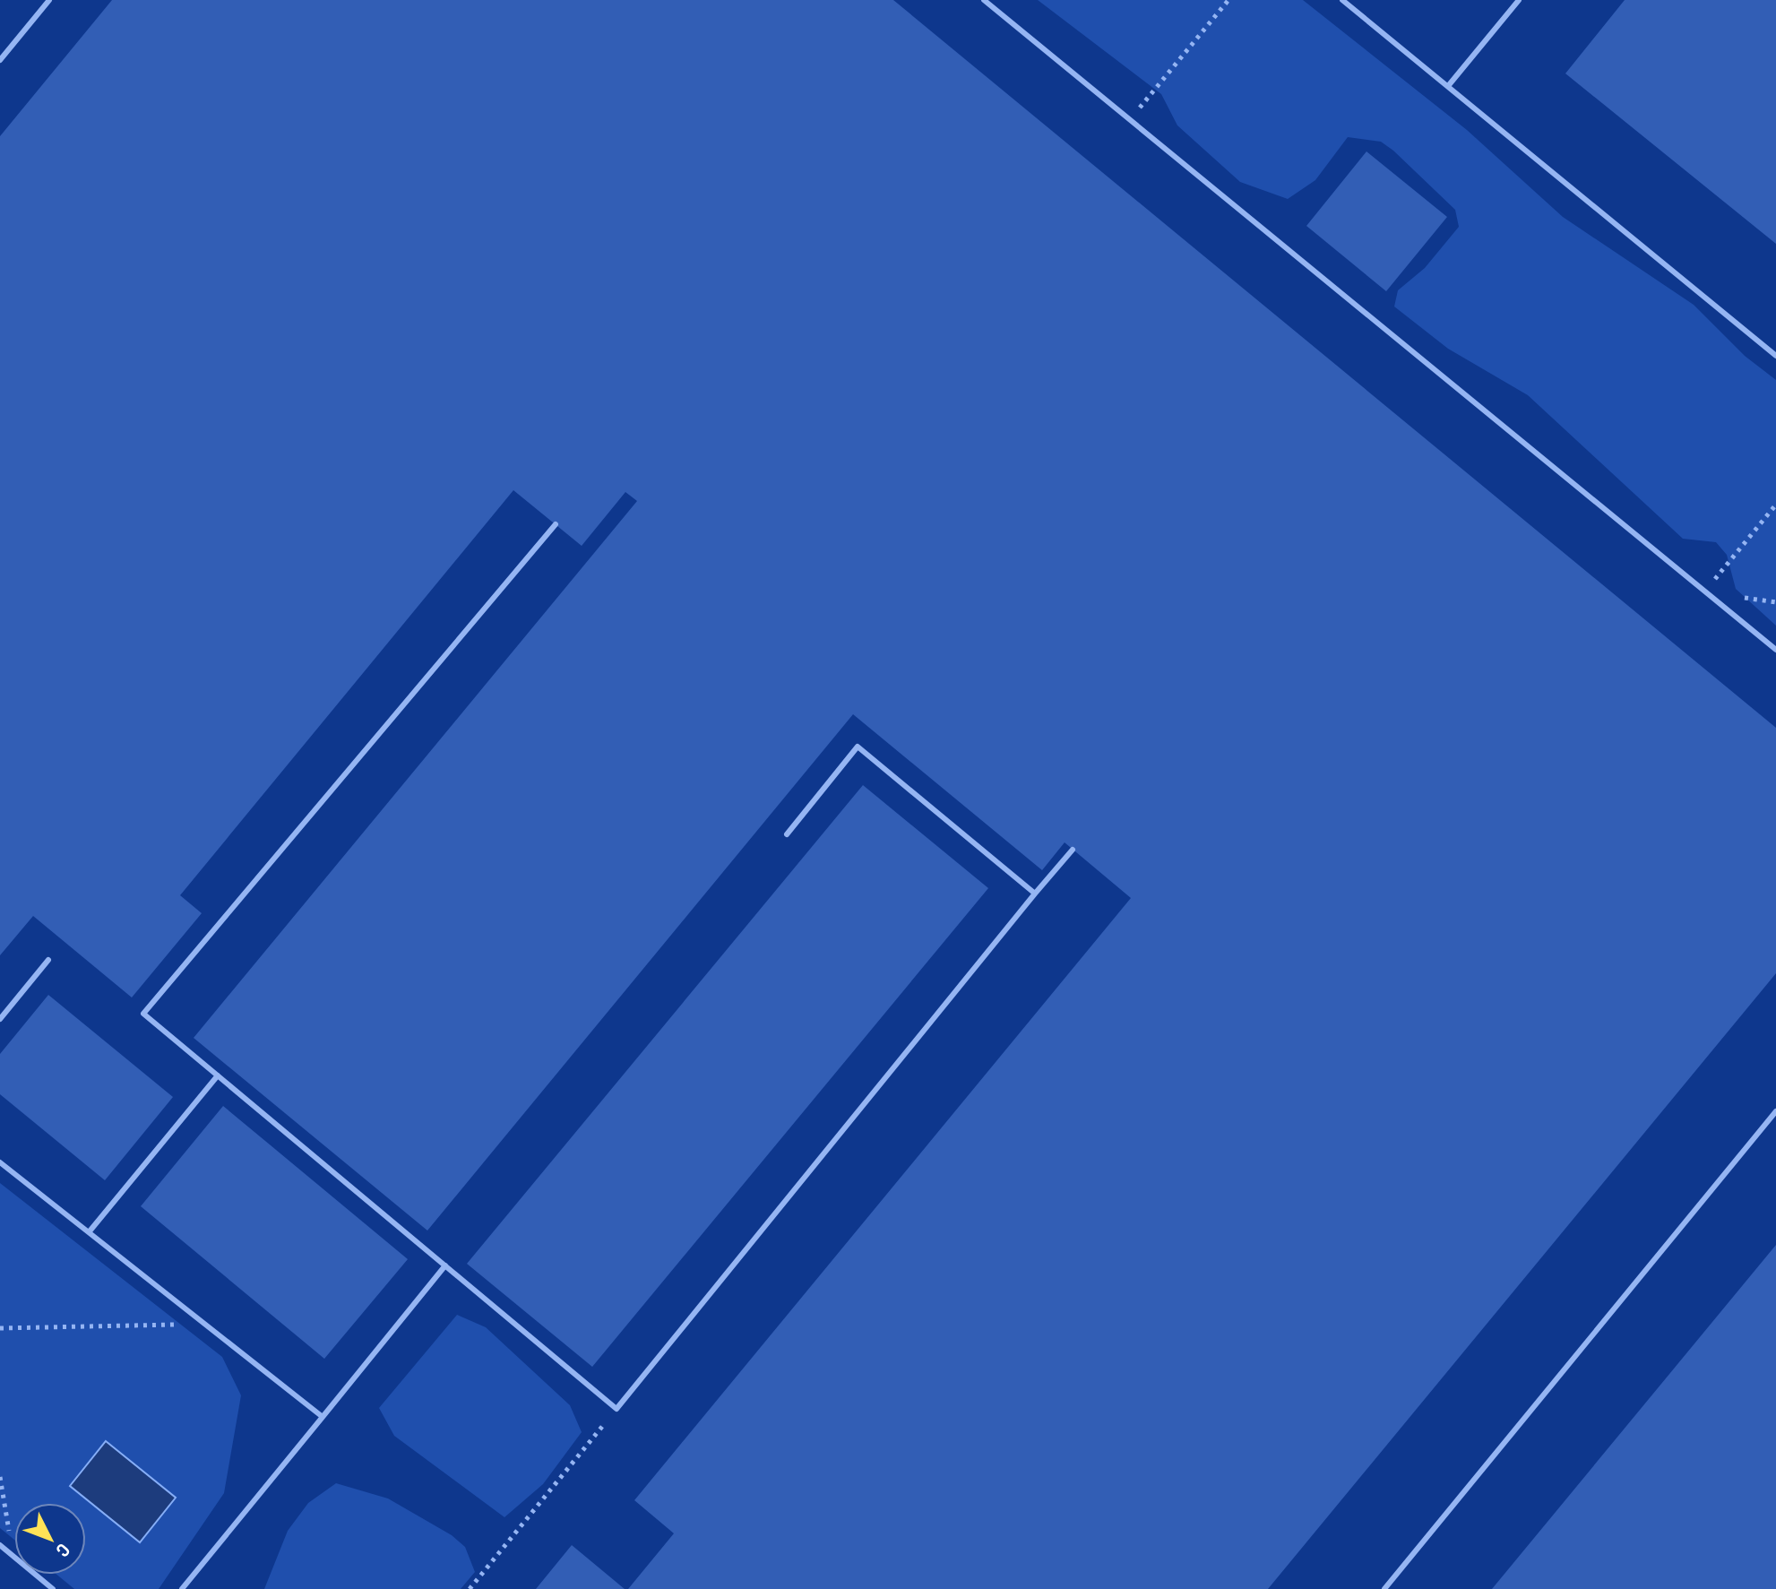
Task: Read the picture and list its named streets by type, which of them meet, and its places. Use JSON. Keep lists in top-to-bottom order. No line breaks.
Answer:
{"north":"bottom right"}
